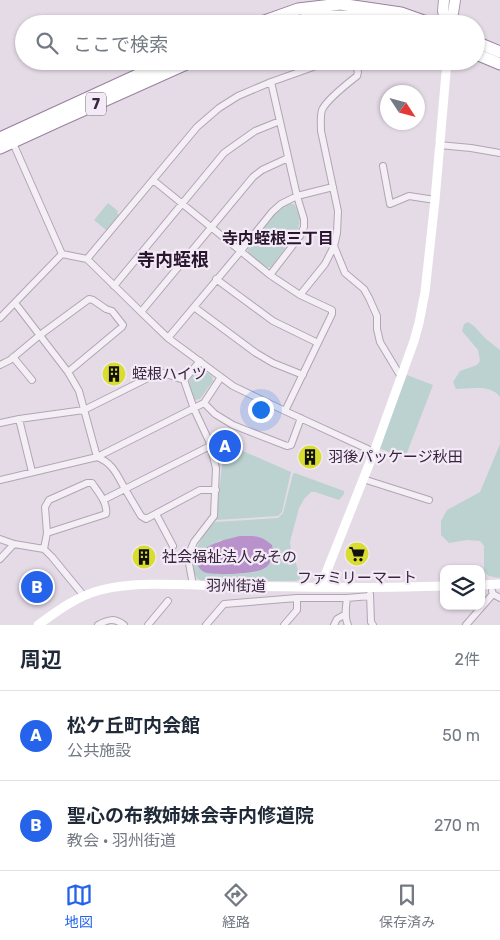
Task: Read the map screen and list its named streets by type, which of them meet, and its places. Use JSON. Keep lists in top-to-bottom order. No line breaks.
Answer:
{"streets":{"highway":["7"],"street":["羽州街道"]},"districts":["寺内蛭根三丁目","寺内蛭根"],"places":{"building":["蛭根ハイツ","羽後パッケージ秋田","社会福祉法人みその"],"supermarket":["ファミリーマート"]},"north":"bottom right","page":{"search":"ここで検索","pins":["A","B"],"heading":["周辺","2件"],"list":[{"mark":"A","name":"松ケ丘町内会館","note":"公共施設","value":"50 m"},{"mark":"B","name":"聖心の布教姉妹会寺内修道院","note":"教会 · 羽州街道","value":"270 m"}],"nav":["地図","経路","保存済み"]}}
